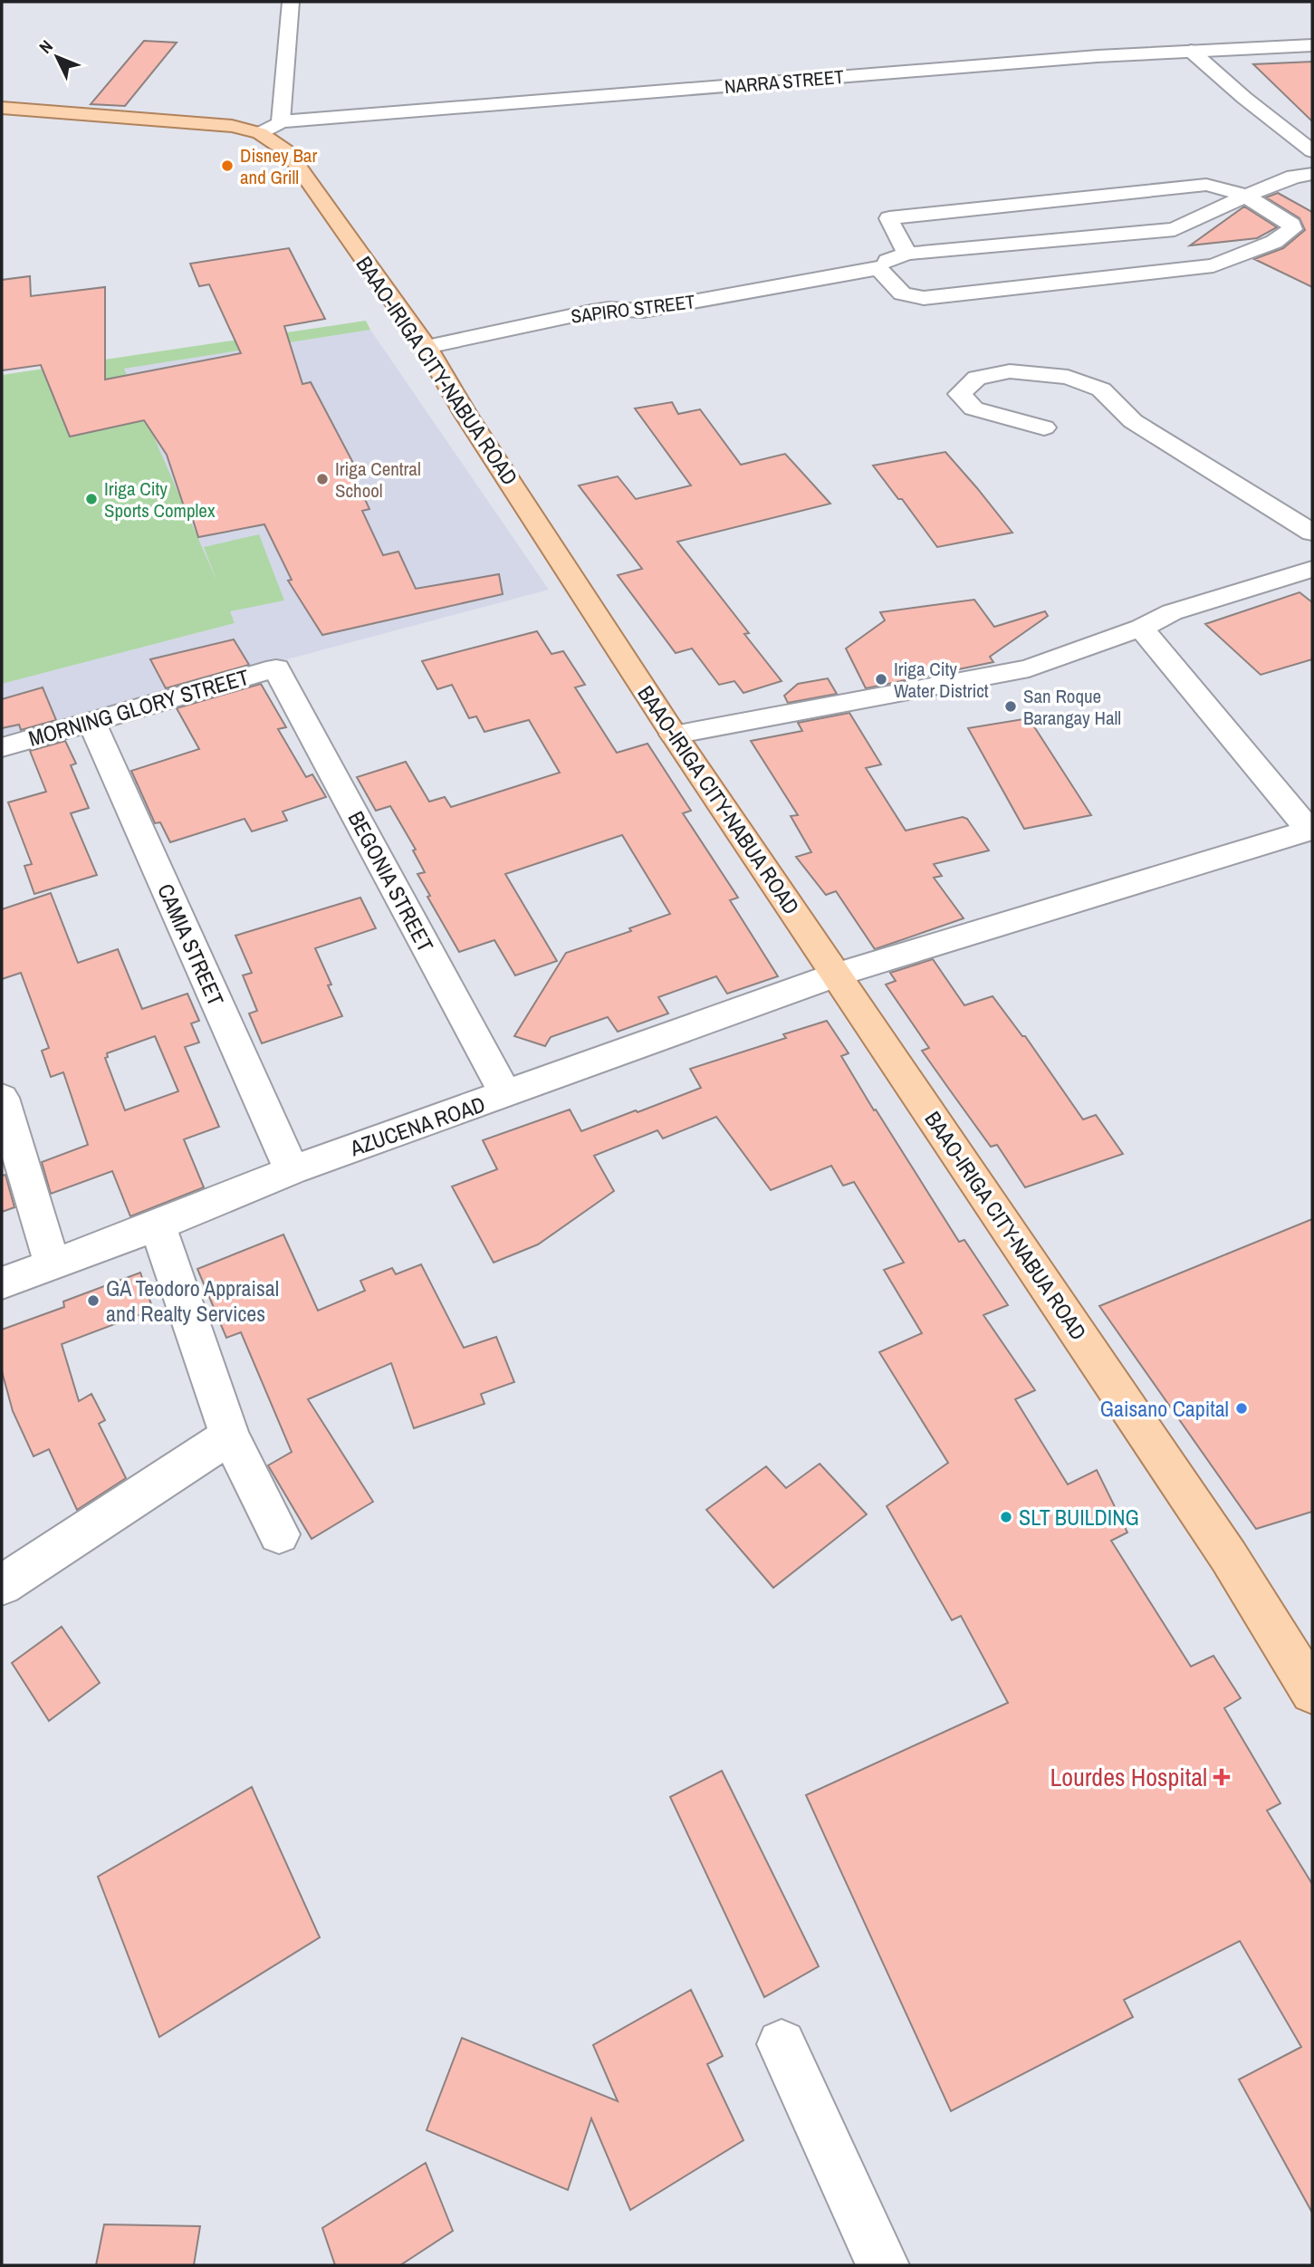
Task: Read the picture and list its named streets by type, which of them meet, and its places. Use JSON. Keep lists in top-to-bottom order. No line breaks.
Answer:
{"streets":{"main road":["BAAO-IRIGA CITY-NABUA ROAD"],"street":["NARRA STREET","SAPIRO STREET","MORNING GLORY STREET","BEGONIA STREET","CAMIA STREET","AZUCENA ROAD"]},"crossings":[["NARRA STREET","BAAO-IRIGA CITY-NABUA ROAD"],["SAPIRO STREET","BAAO-IRIGA CITY-NABUA ROAD"],["BAAO-IRIGA CITY-NABUA ROAD","AZUCENA ROAD"],["MORNING GLORY STREET","BEGONIA STREET"],["MORNING GLORY STREET","CAMIA STREET"],["BEGONIA STREET","AZUCENA ROAD"],["CAMIA STREET","AZUCENA ROAD"]],"places":{"other":["Disney Bar and Grill","Iriga Central School","Iriga City Sports Complex","Iriga City Water District","San Roque Barangay Hall","GA Teodoro Appraisal and Realty Services","Gaisano Capital","SLT BUILDING"],"health":["Lourdes Hospital"]},"north":"top left"}
